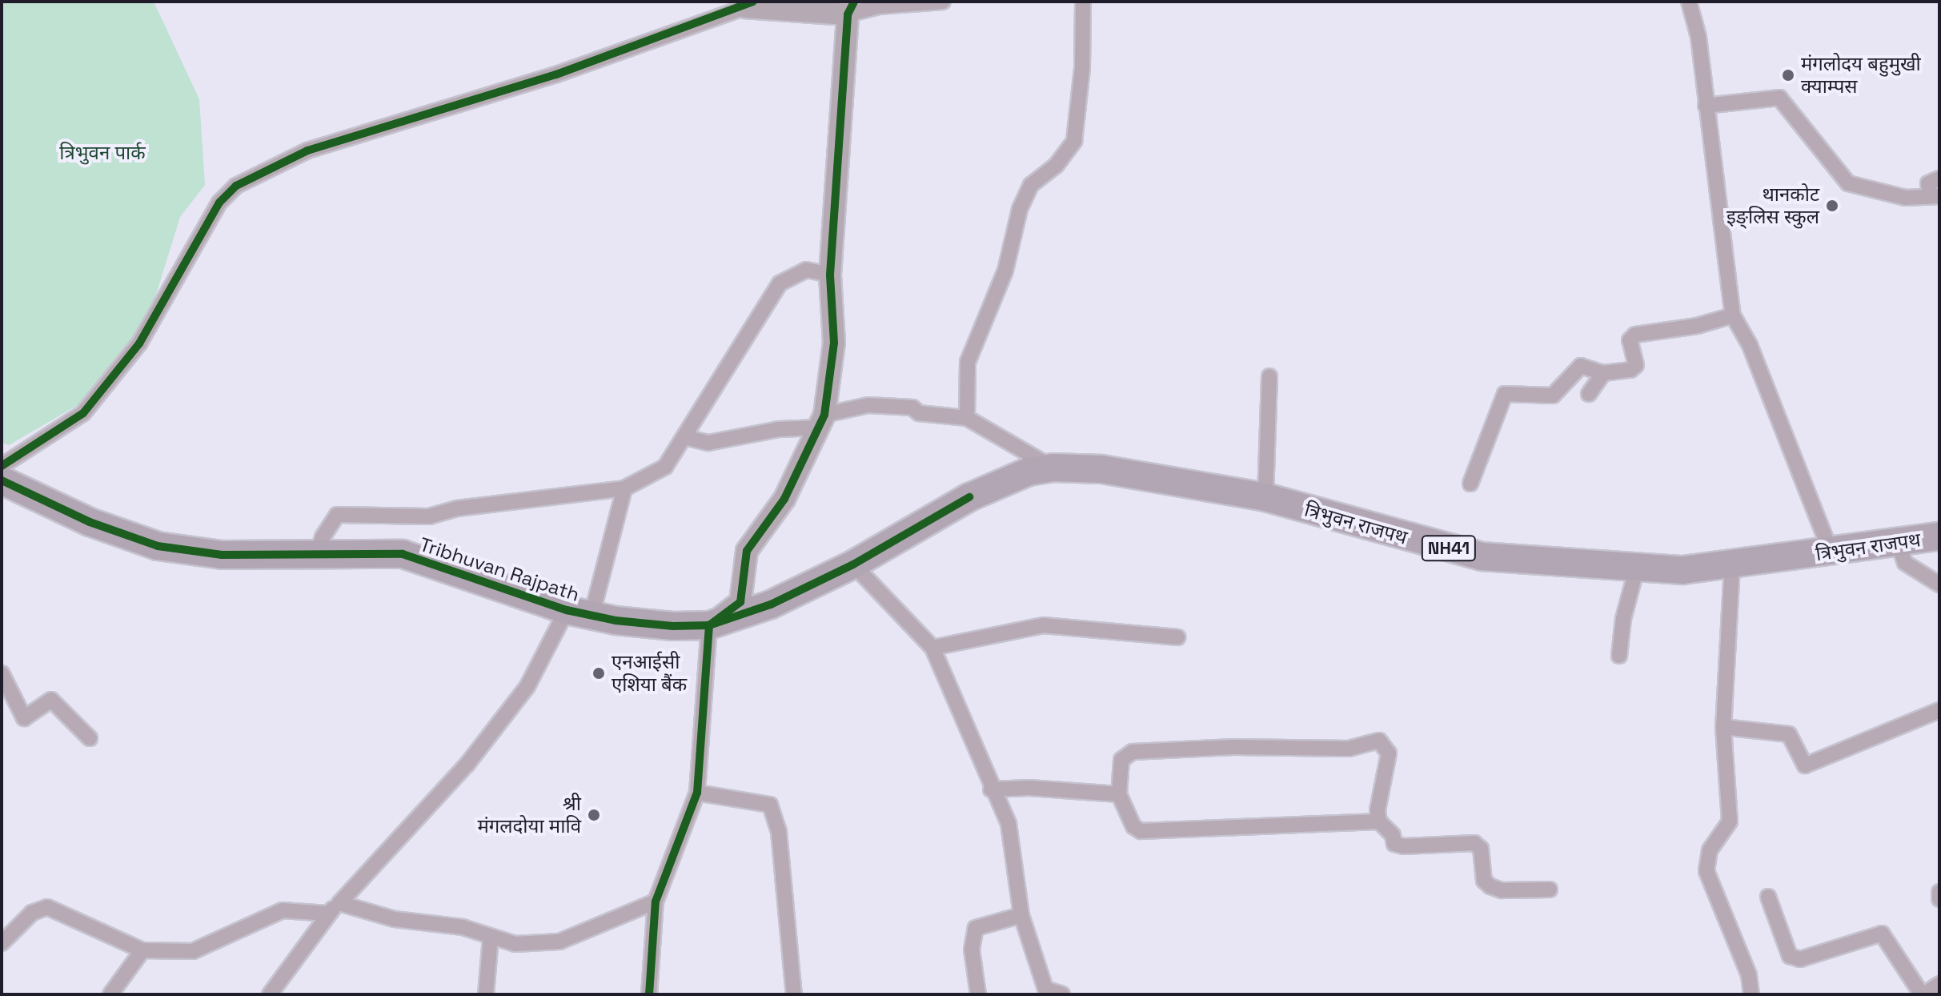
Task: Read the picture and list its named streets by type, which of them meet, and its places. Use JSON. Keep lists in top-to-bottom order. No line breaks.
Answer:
{"streets":{"highway":["त्रिभुवन राजपथ","NH41","Tribhuvan Rajpath"]},"crossings":[["त्रिभुवन राजपथ","Tribhuvan Rajpath"]],"parks":["त्रिभुवन पार्क"],"places":["मंगलोदय बहुमुखी क्याम्पस","थानकोट इङ्लिस स्कुल","एनआईसी एशिया बैंक","श्री मंगलदोया मावि"]}
